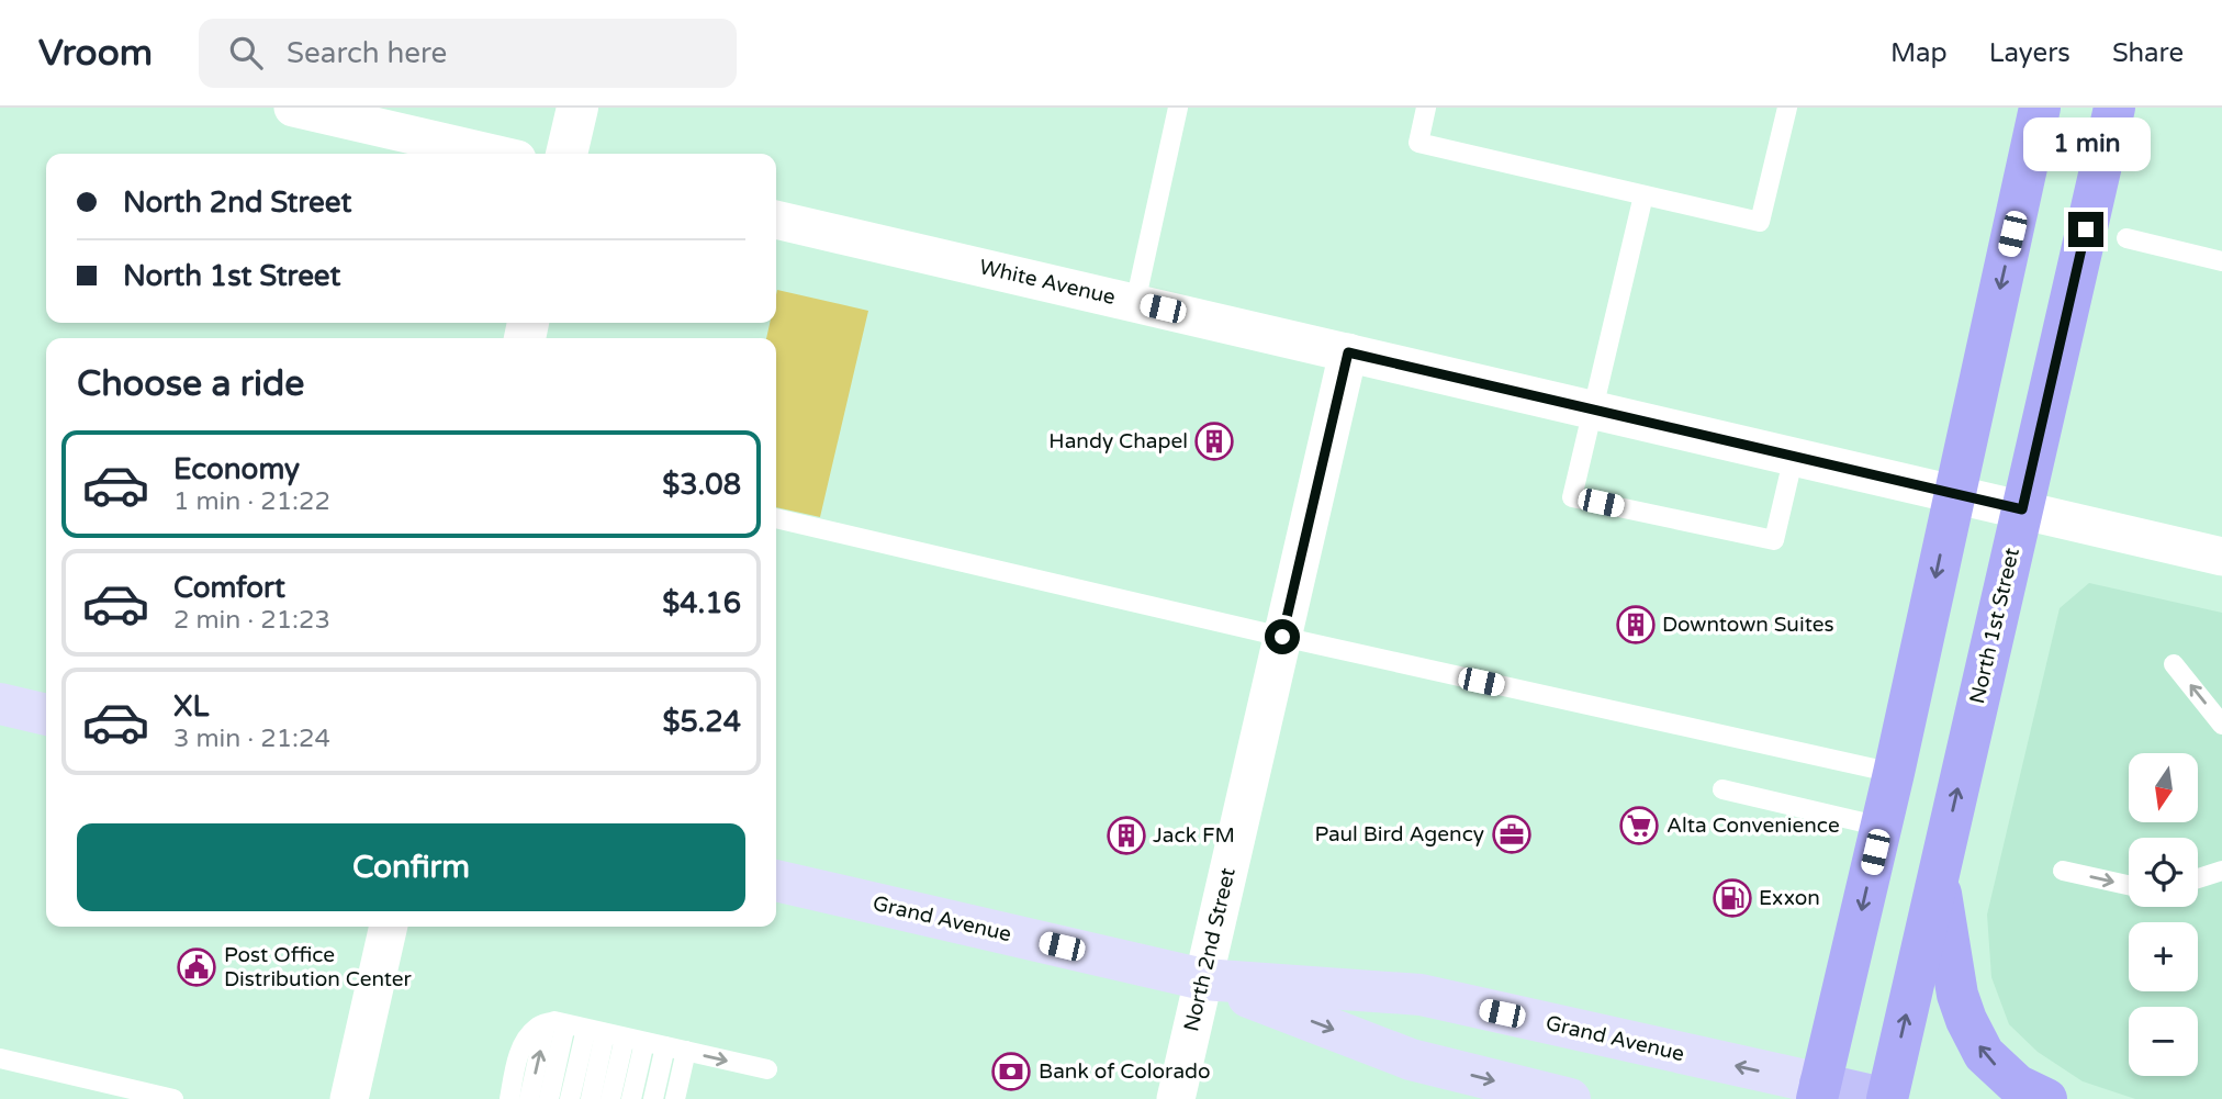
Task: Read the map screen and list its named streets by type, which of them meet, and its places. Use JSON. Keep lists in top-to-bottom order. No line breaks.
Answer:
{"streets":{"highway":["North 1st Street"],"main road":["Grand Avenue"],"street":["White Avenue","North 2nd Street"]},"crossings":[["White Avenue","North 1st Street"],["White Avenue","North 2nd Street"],["North 1st Street","Grand Avenue"],["Grand Avenue","North 2nd Street"]],"places":{"building":["Handy Chapel","Downtown Suites","Jack FM"],"supermarket":["Alta Convenience"],"office":["Paul Bird Agency"],"fuel station":["Exxon"],"public building":["Post Office Distribution Center"],"bank":["Bank of Colorado"]},"north":"bottom","page":{"header":"Vroom","search":"Search here","nav":["Map","Layers","Share"],"bubble":"1 min","banner":["North 2nd Street","North 1st Street"],"heading":"Choose a ride","list":[{"name":"Economy","note":"1 min · 21:22","value":"$3.08"},{"name":"Comfort","note":"2 min · 21:23","value":"$4.16"},{"name":"XL","note":"3 min · 21:24","value":"$5.24"}],"map_buttons":["+","−"],"buttons":"Confirm"}}
